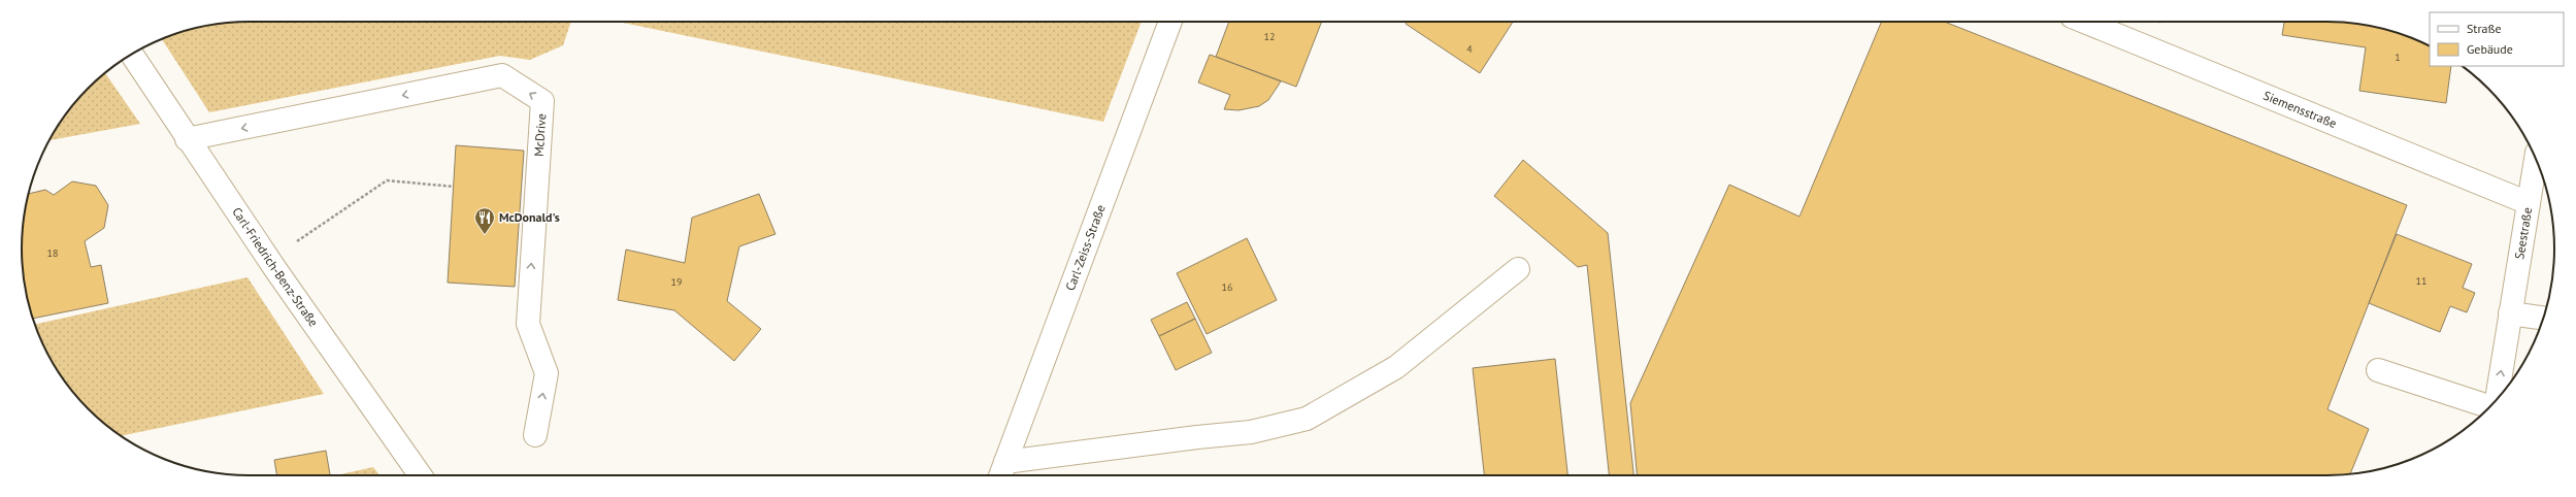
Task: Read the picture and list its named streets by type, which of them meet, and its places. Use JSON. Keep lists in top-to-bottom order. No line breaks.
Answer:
{"streets":{"street":["Siemensstraße","McDrive","Seestraße","Carl-Zeiss-Straße","Carl-Friedrich-Benz-Straße"]},"crossings":[["Siemensstraße","Seestraße"],["McDrive","Carl-Friedrich-Benz-Straße"]],"one_way":["Seestraße"],"places":{"restaurant":["McDonald's"]},"house_numbers":["12","4","1","18","11","19","16"],"legend":["Straße","Gebäude"]}
